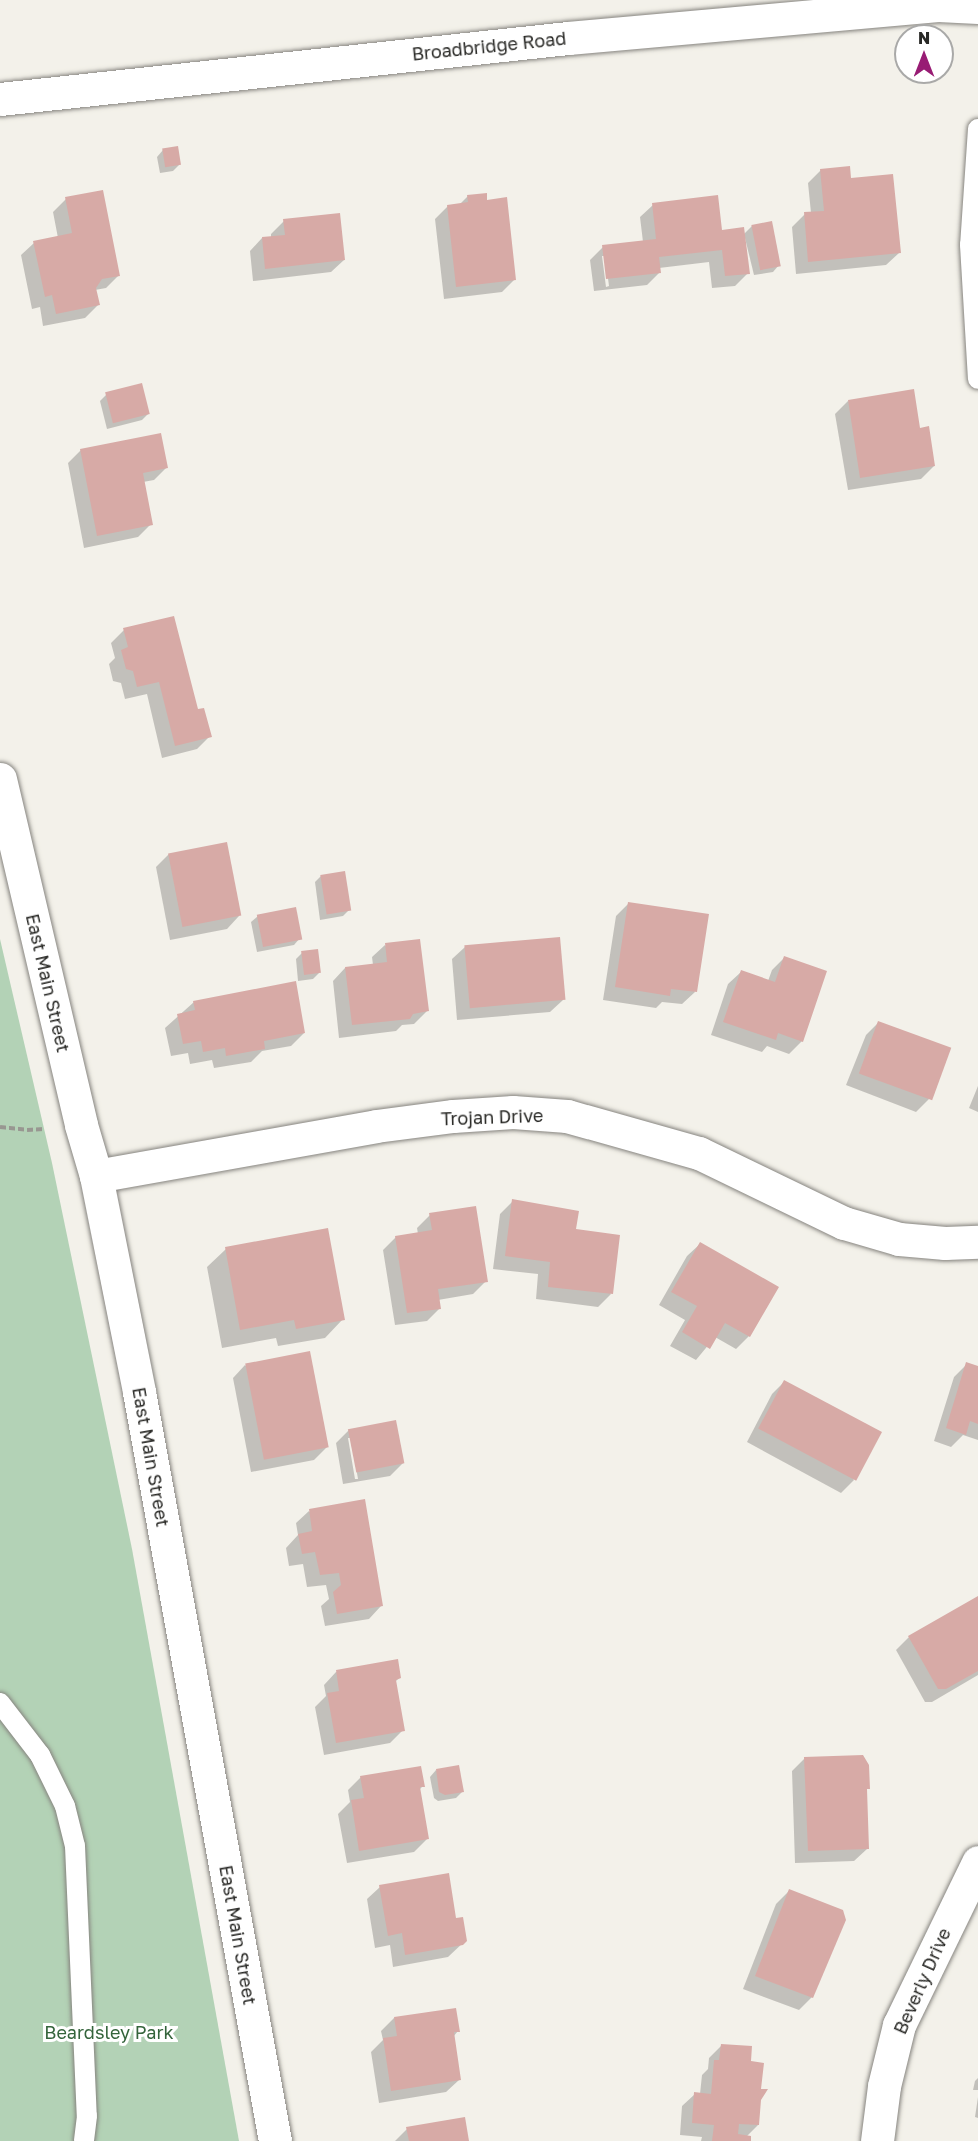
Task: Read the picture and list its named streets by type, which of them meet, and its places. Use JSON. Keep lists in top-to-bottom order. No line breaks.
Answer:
{"streets":{"main road":["Broadbridge Road","East Main Street","Trojan Drive","Beverly Drive"]},"crossings":[["East Main Street","Trojan Drive"]],"parks":["Beardsley Park"],"north":"top"}
